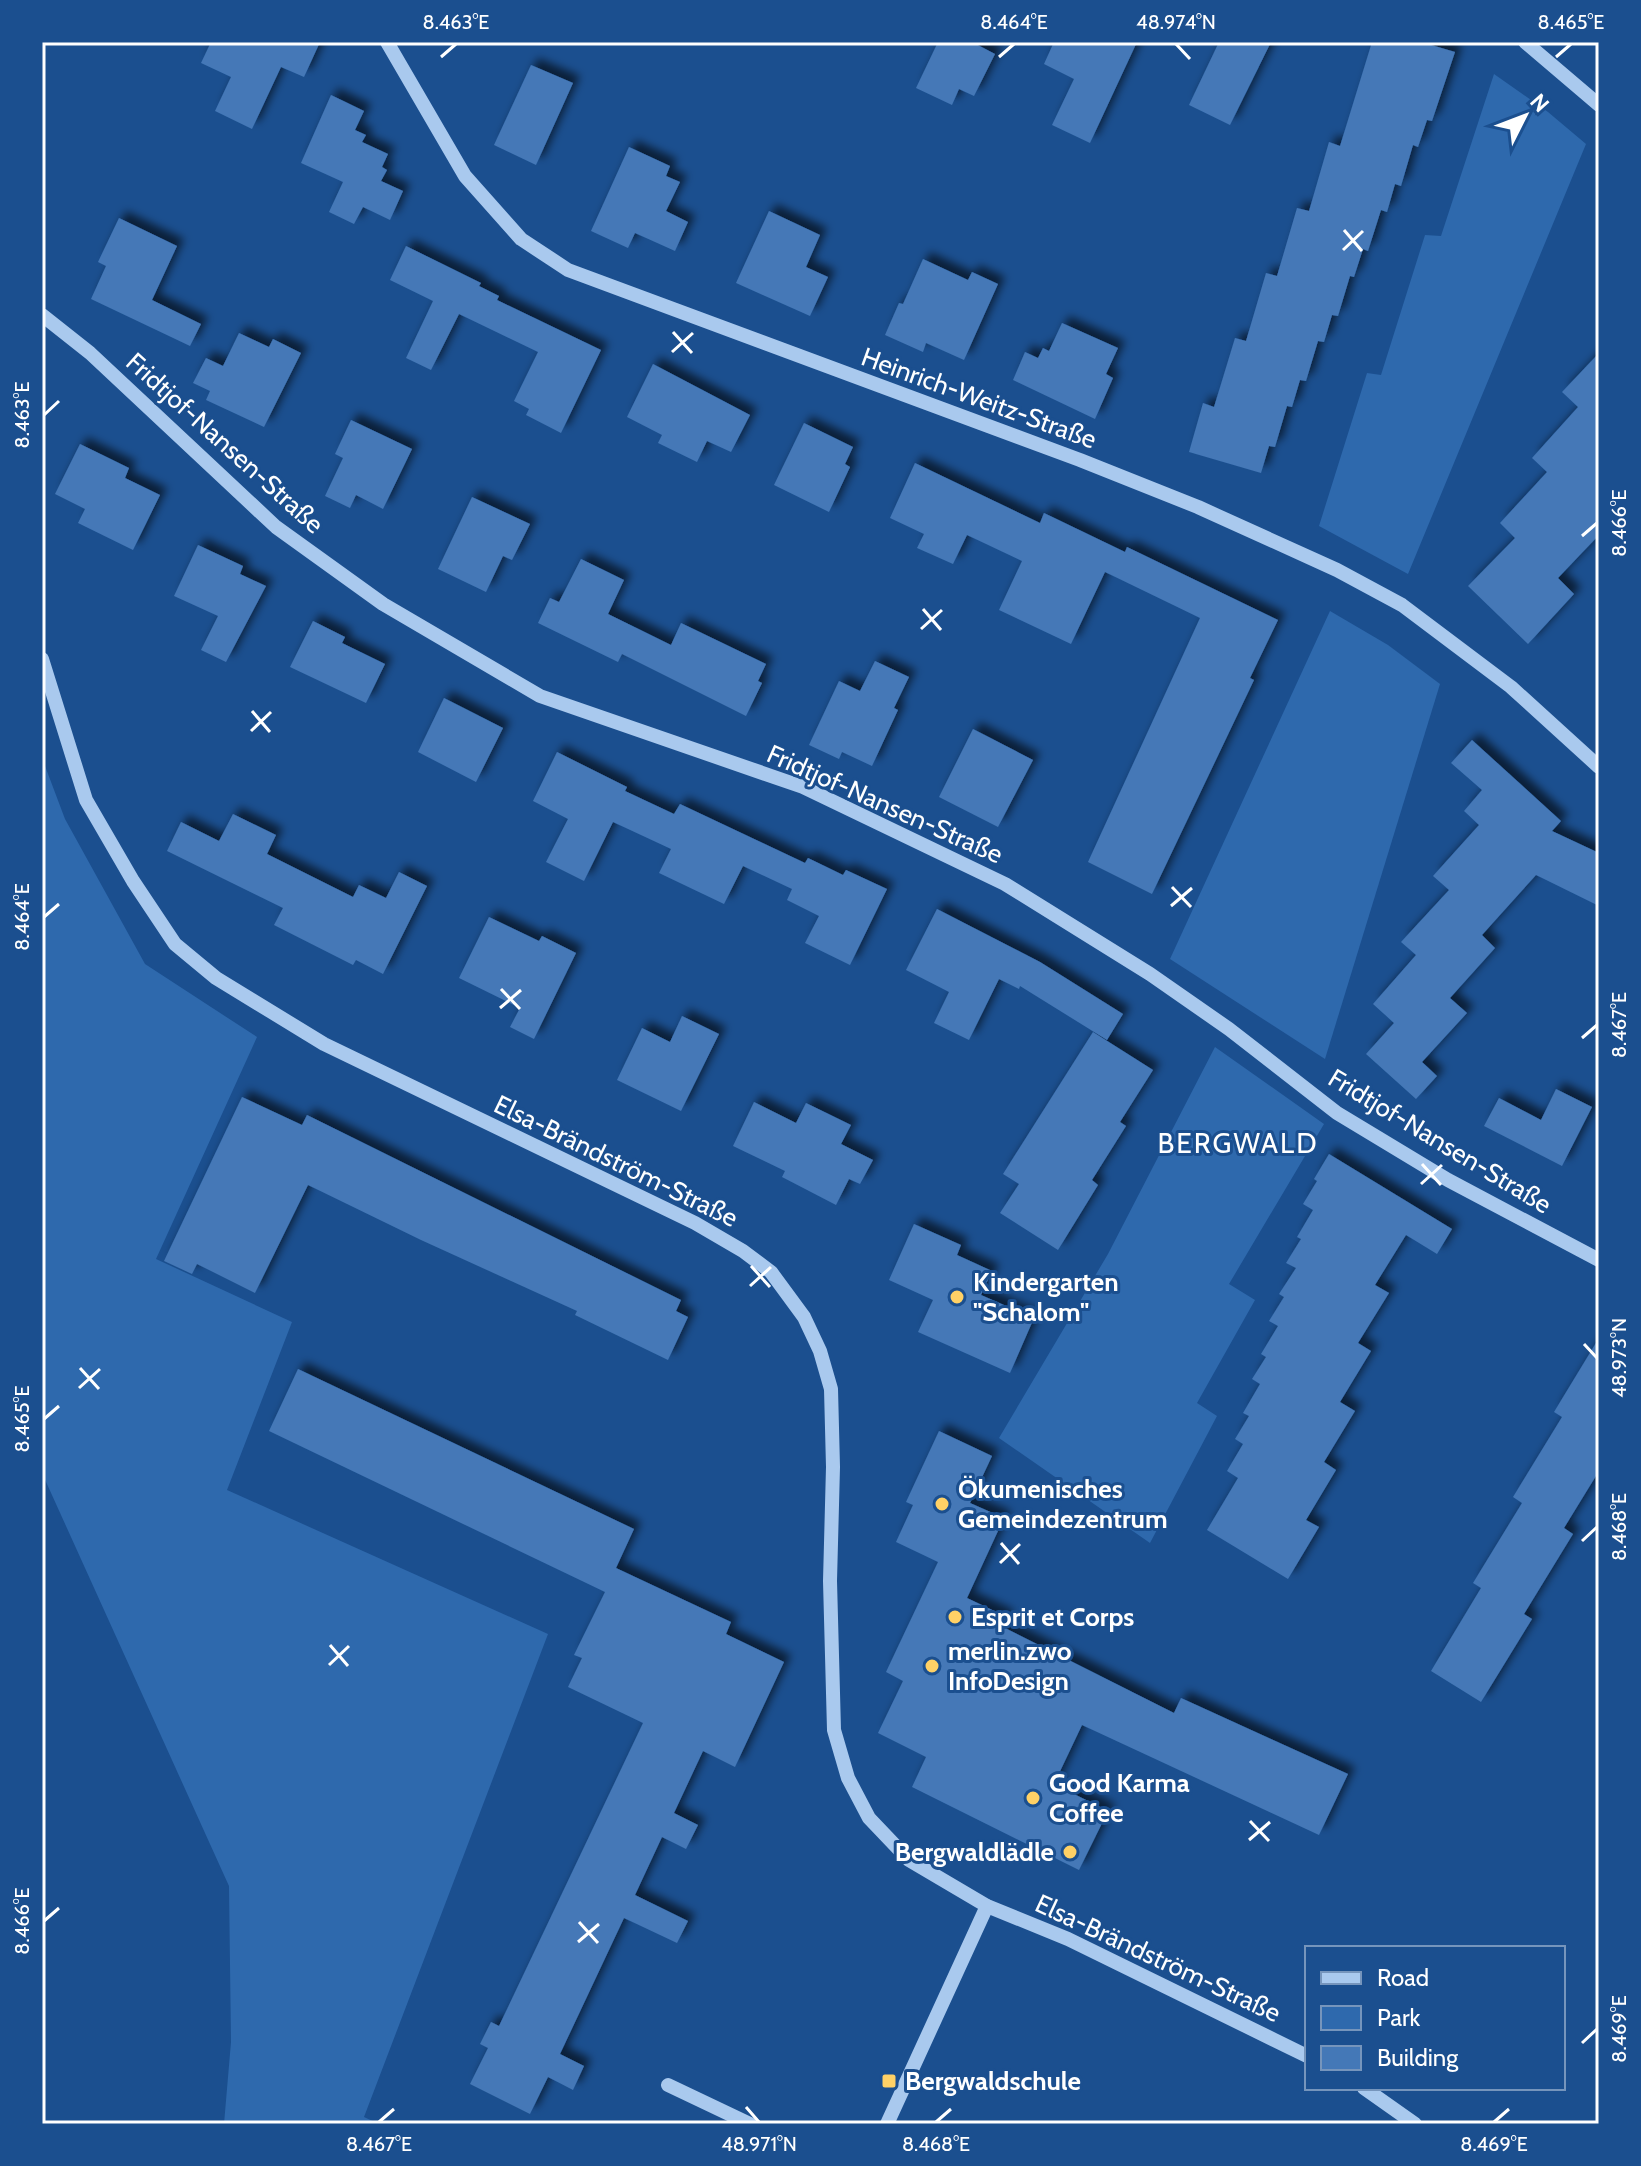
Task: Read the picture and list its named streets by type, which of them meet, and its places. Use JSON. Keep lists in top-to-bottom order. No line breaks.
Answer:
{"streets":{"street":["Heinrich-Weitz-Straße","Fridtjof-Nansen-Straße","Elsa-Brändström-Straße"]},"districts":["BERGWALD"],"places":{"other":["Kindergarten \"Schalom\"","Ökumenisches Gemeindezentrum","Esprit et Corps","merlin.zwo InfoDesign","Good Karma Coffee","Bergwaldlädle"],"transit":["Bergwaldschule"]},"legend":["Road","Park","Building"],"north":"top right","coordinates":["8.463°E","8.464°E","48.974°N","8.465°E","8.466°E","8.467°E","48.973°N","8.468°E","8.469°E","48.971°N"]}
